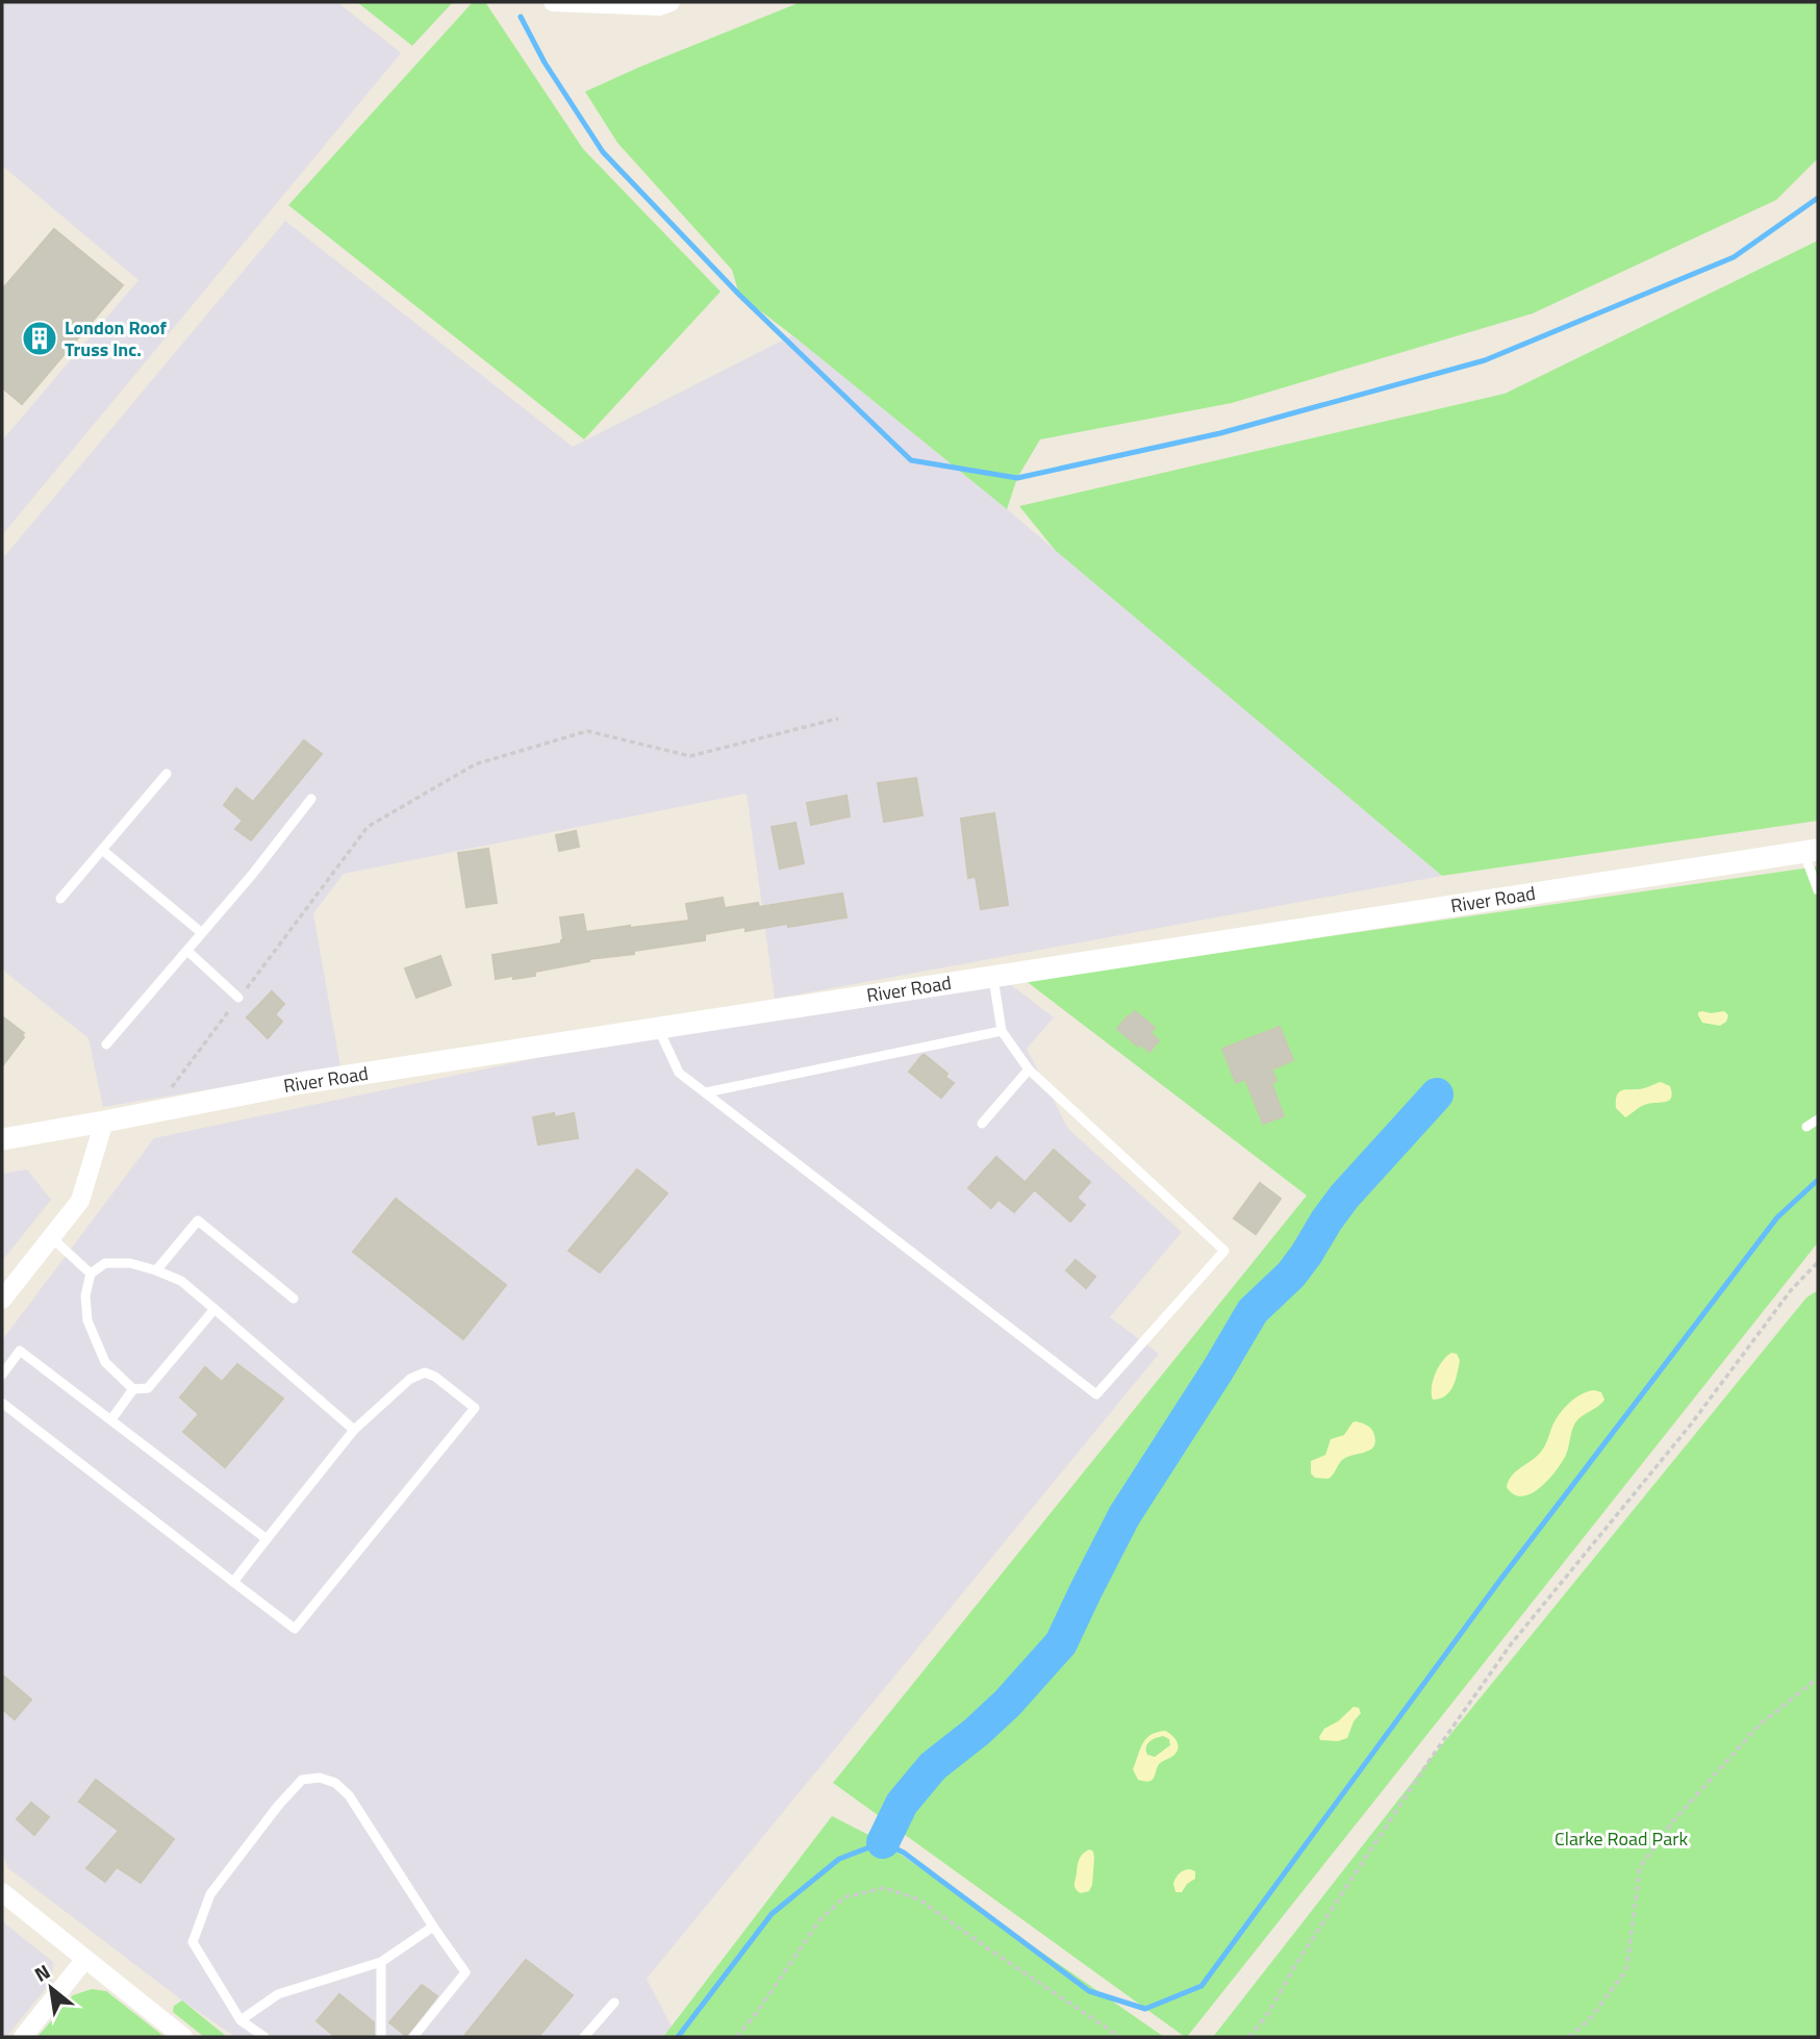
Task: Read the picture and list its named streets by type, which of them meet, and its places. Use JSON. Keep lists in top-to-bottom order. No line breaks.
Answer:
{"streets":{"street":["River Road"]},"parks":["Clarke Road Park"],"places":{"building":["London Roof Truss Inc."]},"north":"top left"}
